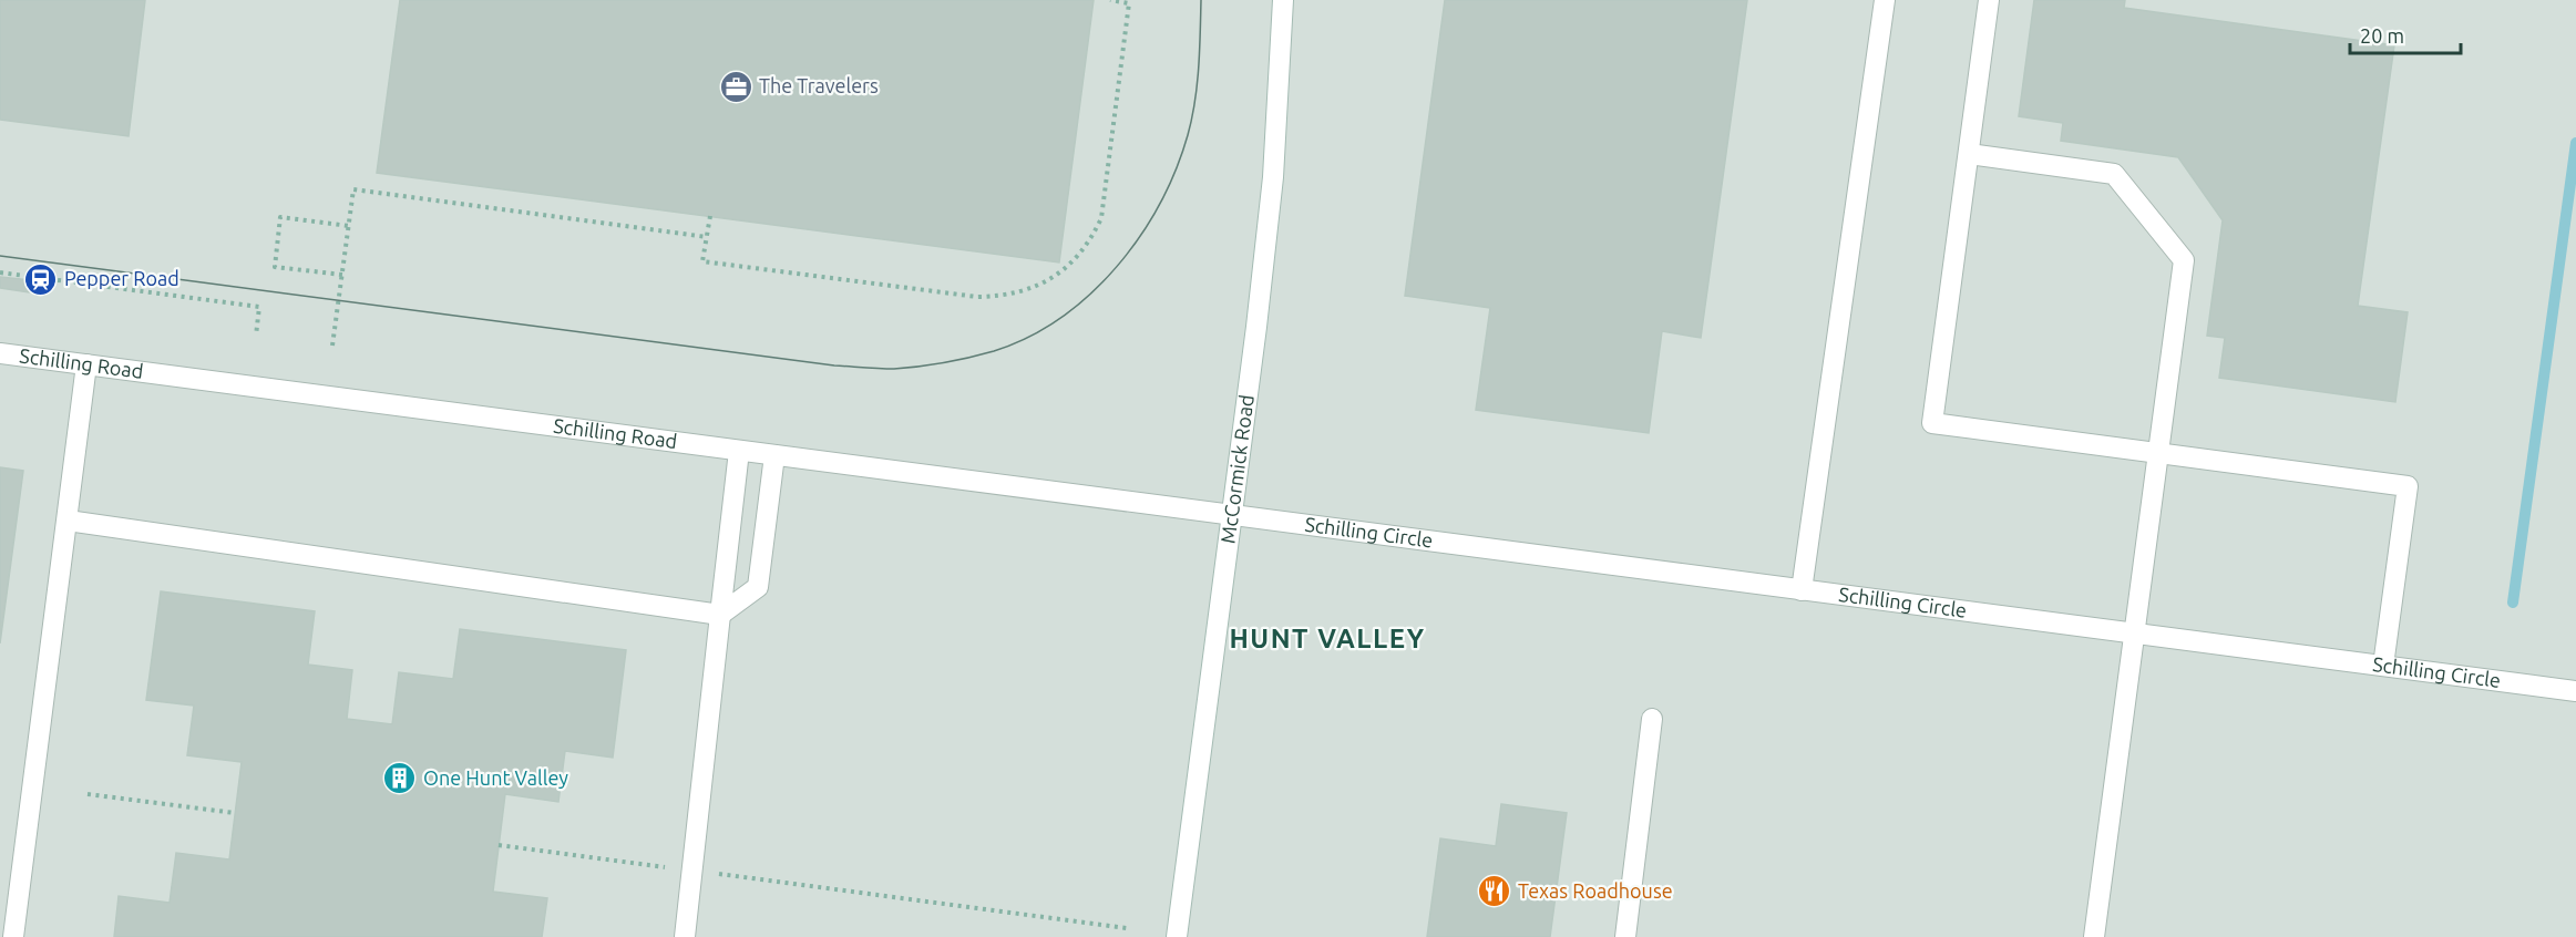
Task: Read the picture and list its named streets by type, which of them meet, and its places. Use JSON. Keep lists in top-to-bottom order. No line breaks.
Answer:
{"streets":{"street":["Schilling Road","McCormick Road","Schilling Circle"]},"crossings":[["Schilling Road","McCormick Road"],["Schilling Road","Schilling Circle"],["McCormick Road","Schilling Circle"]],"districts":["HUNT VALLEY"],"places":{"office":["The Travelers"],"station":["Pepper Road"],"building":["One Hunt Valley"],"restaurant":["Texas Roadhouse"]},"scale_bar":"20 m"}
